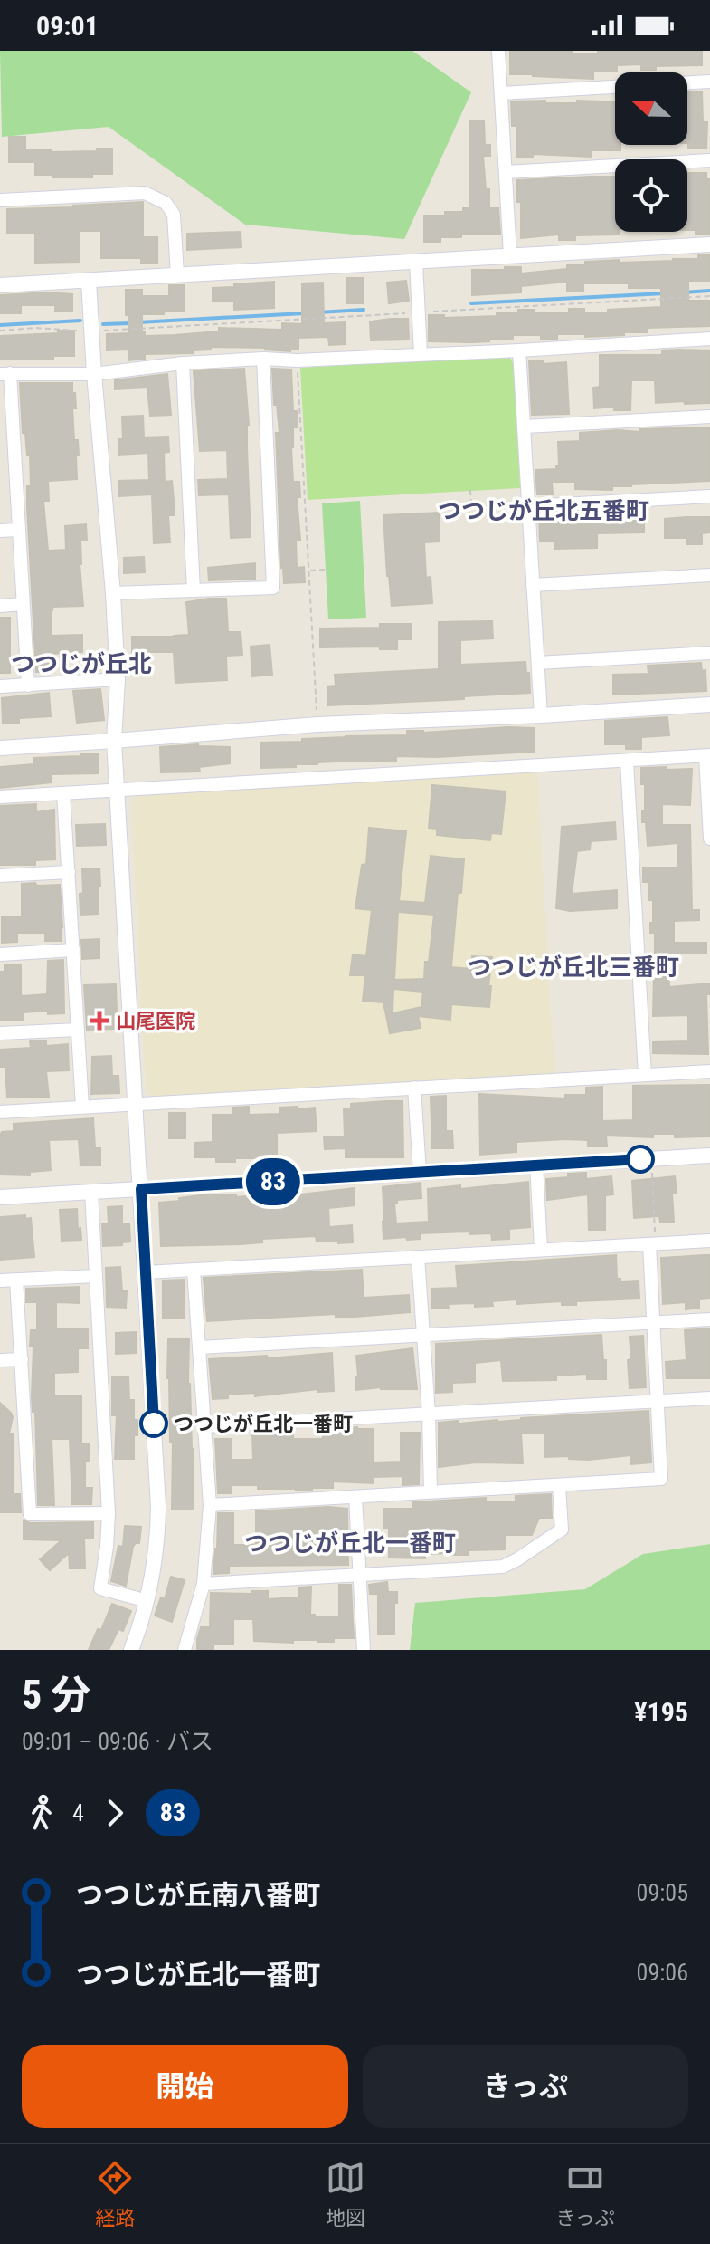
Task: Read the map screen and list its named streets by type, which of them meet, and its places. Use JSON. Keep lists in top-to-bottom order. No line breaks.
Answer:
{"districts":["つつじが丘北五番町","つつじが丘北","つつじが丘北三番町","つつじが丘北一番町"],"places":{"health":["山尾医院"],"other":["つつじが丘北一番町"]},"lines":["bus line 83"],"north":"left","page":{"status":"09:01","on_map":"83","heading":["5 分","09:01 – 09:06 · バス","¥195"],"legs":["4","83"],"list":[{"name":"つつじが丘南八番町","value":"09:05"},{"name":"つつじが丘北一番町","value":"09:06"}],"buttons":["開始","きっぷ"],"tabs":["経路","地図","きっぷ"]}}
